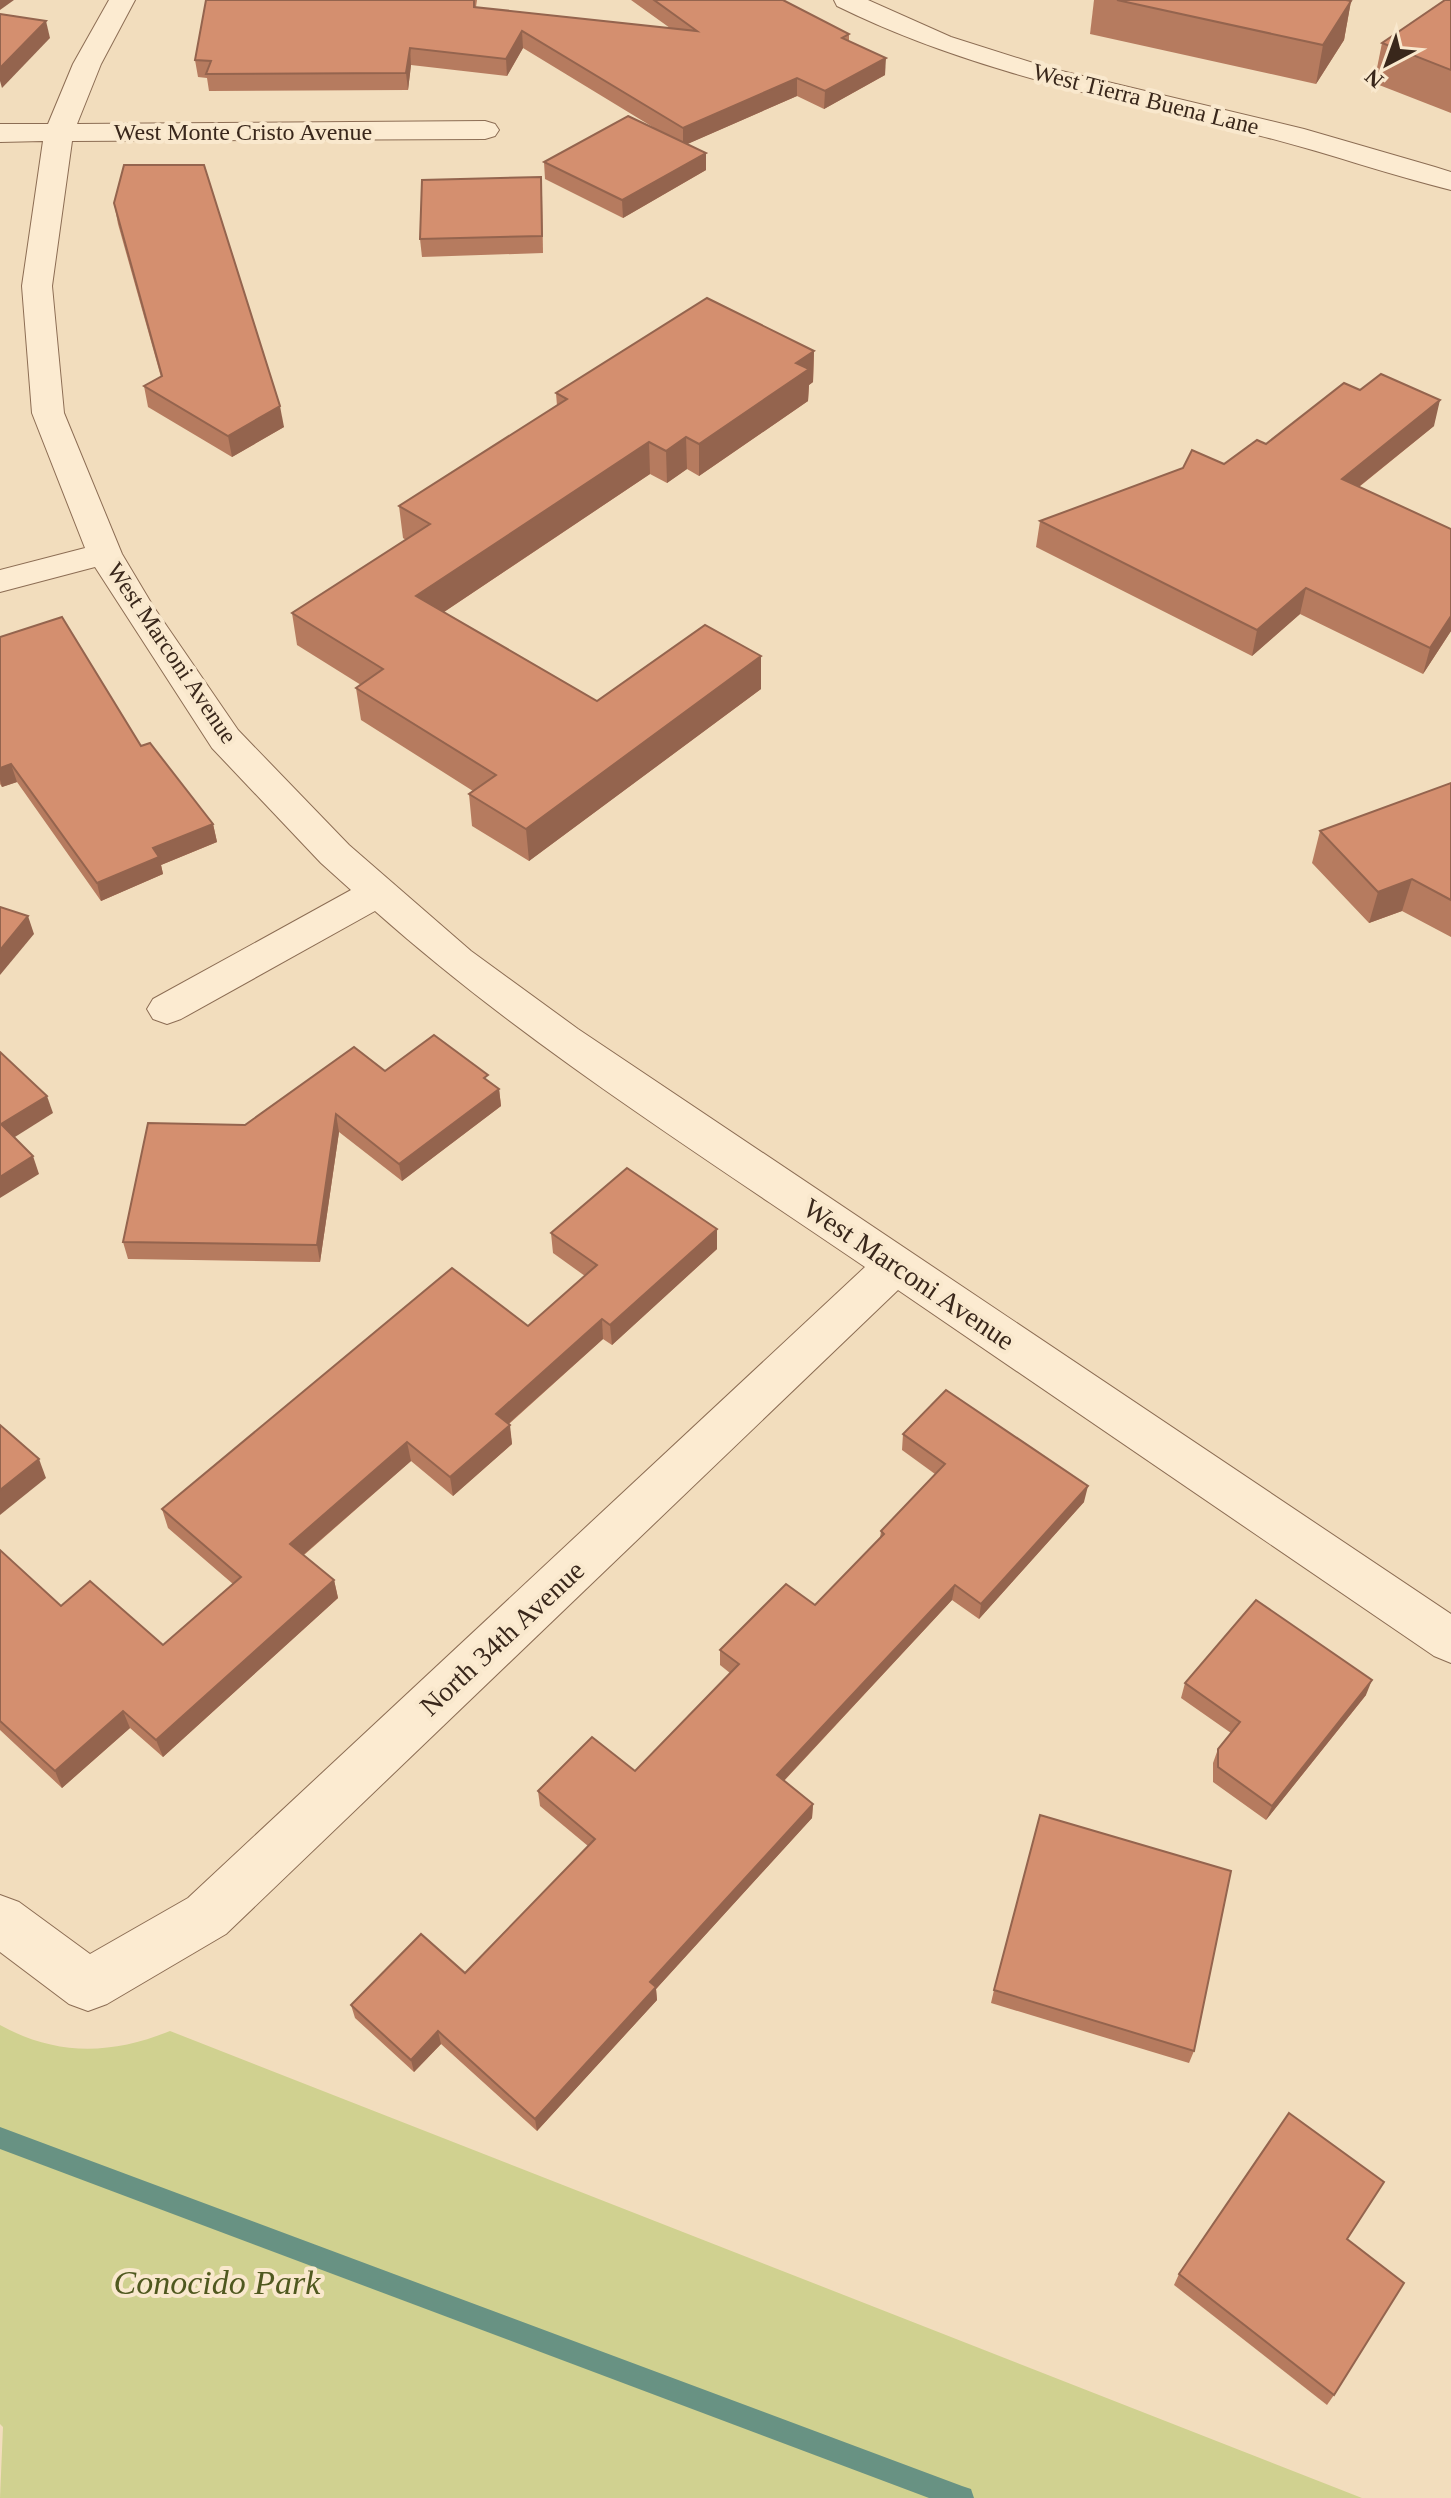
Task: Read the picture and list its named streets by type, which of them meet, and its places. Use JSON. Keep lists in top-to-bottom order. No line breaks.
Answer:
{"streets":{"street":["West Tierra Buena Lane","West Monte Cristo Avenue","West Marconi Avenue","North 34th Avenue"]},"crossings":[["West Monte Cristo Avenue","West Marconi Avenue"],["West Marconi Avenue","North 34th Avenue"]],"parks":["Conocido Park"],"north":"bottom left"}
